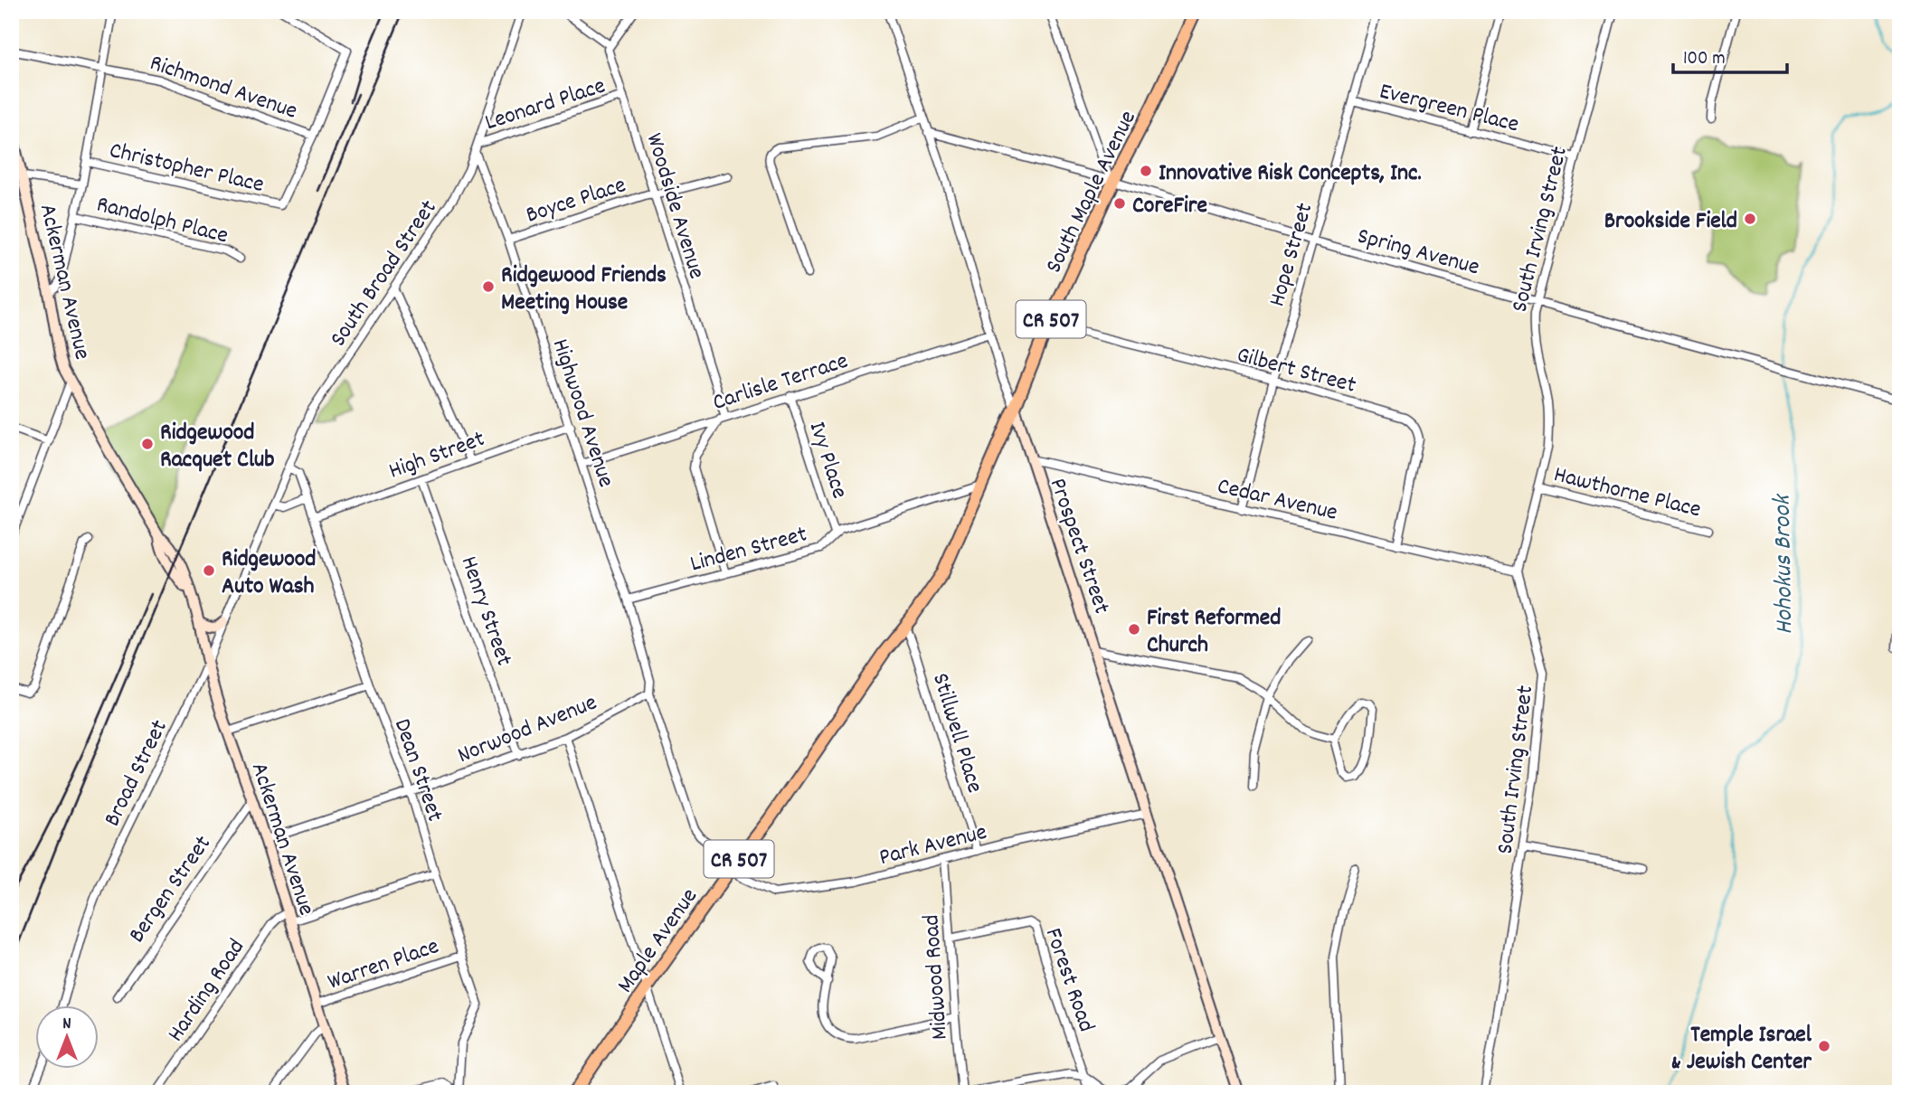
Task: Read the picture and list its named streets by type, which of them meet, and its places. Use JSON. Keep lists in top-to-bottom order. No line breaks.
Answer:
{"streets":{"main road":["South Maple Avenue","CR 507","Maple Avenue"],"street":["Richmond Avenue","Leonard Place","Evergreen Place","Christopher Place","Boyce Place","Woodside Avenue","Randolph Place","South Irving Street","Spring Avenue","Hope Street","South Broad Street","Ackerman Avenue","Gilbert Street","Carlisle Terrace","Highwood Avenue","High Street","Ivy Place","Hawthorne Place","Cedar Avenue","Prospect Street","Linden Street","Henry Street","Norwood Avenue","Stillwell Place","Dean Street","Broad Street","Park Avenue","Bergen Street","Warren Place","Midwood Road","Forest Road","Harding Road"]},"crossings":[["Richmond Avenue","Christopher Place"],["Leonard Place","Woodside Avenue"],["Leonard Place","South Broad Street"],["Leonard Place","Highwood Avenue"],["Evergreen Place","South Irving Street"],["Evergreen Place","Hope Street"],["South Maple Avenue","Spring Avenue"],["South Maple Avenue","Gilbert Street"],["South Maple Avenue","Prospect Street"],["South Maple Avenue","Linden Street"],["South Maple Avenue","Stillwell Place"],["South Maple Avenue","Maple Avenue"],["Boyce Place","Woodside Avenue"],["Boyce Place","Highwood Avenue"],["Woodside Avenue","Carlisle Terrace"],["South Irving Street","Spring Avenue"],["South Irving Street","Hawthorne Place"],["South Irving Street","Cedar Avenue"],["Spring Avenue","Hope Street"],["Spring Avenue","Prospect Street"],["Hope Street","Gilbert Street"],["Hope Street","Cedar Avenue"],["South Broad Street","Highwood Avenue"],["South Broad Street","Dean Street"],["South Broad Street","Broad Street"],["Ackerman Avenue","Norwood Avenue"],["Ackerman Avenue","Broad Street"],["Ackerman Avenue","Bergen Street"],["Ackerman Avenue","Warren Place"],["Ackerman Avenue","Harding Road"],["Gilbert Street","Cedar Avenue"],["Carlisle Terrace","Highwood Avenue"],["Carlisle Terrace","Ivy Place"],["Carlisle Terrace","Prospect Street"],["Highwood Avenue","High Street"],["Highwood Avenue","Linden Street"],["Highwood Avenue","Norwood Avenue"],["Highwood Avenue","Park Avenue"],["Highwood Avenue","Maple Avenue"],["High Street","Henry Street"],["High Street","Dean Street"],["Ivy Place","Linden Street"],["Cedar Avenue","Prospect Street"],["Prospect Street","Park Avenue"],["Henry Street","Norwood Avenue"],["Norwood Avenue","Dean Street"],["Stillwell Place","Park Avenue"],["Stillwell Place","Maple Avenue"],["Dean Street","Warren Place"],["Park Avenue","Maple Avenue"],["Park Avenue","Midwood Road"],["Midwood Road","Forest Road"]],"water":["Hohokus Brook"],"places":["Innovative Risk Concepts, Inc.","CoreFire","Brookside Field","Ridgewood Friends Meeting House","Ridgewood Racquet Club","Ridgewood Auto Wash","First Reformed Church","Temple Israel & Jewish Center"],"scale_bar":"100 m","north":"top"}
